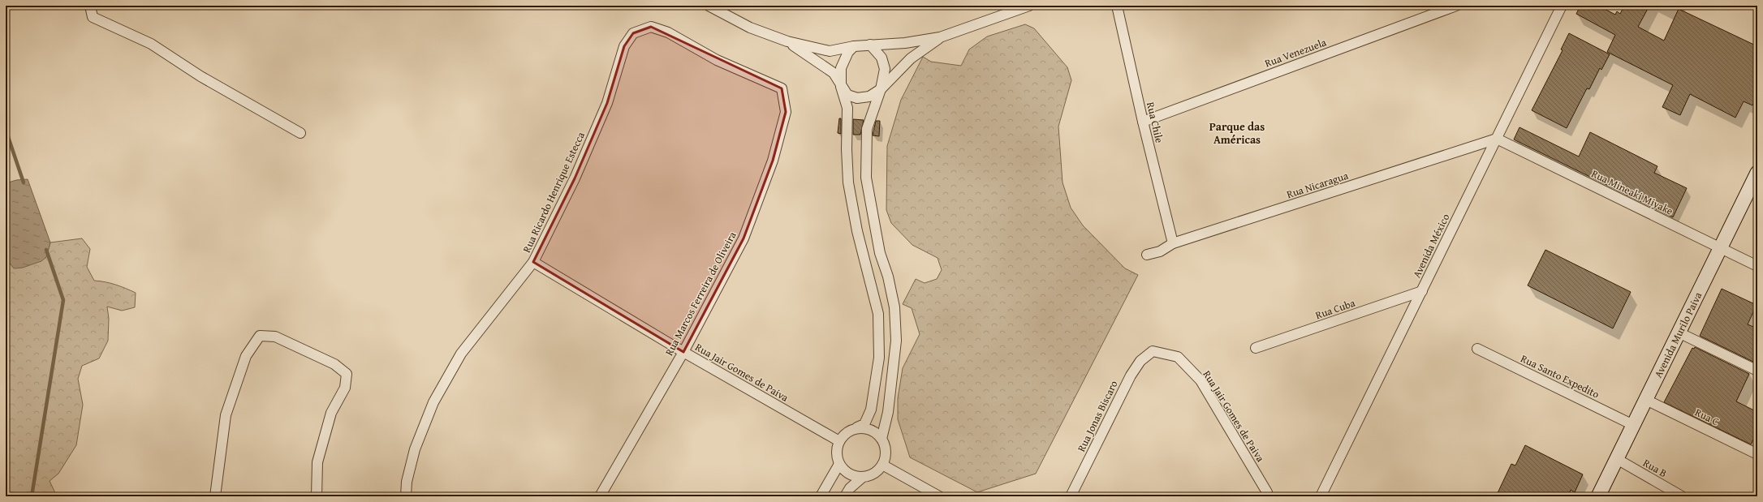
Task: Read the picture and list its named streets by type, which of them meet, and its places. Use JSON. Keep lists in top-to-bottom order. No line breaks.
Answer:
{"streets":{"street":["Rua Venezuela","Rua Chile","Rua Nicaragua","Rua Ricardo Henrique Estecca","Rua Mineaki Miyake","Avenida México","Rua Marcos Ferreira de Oliveira","Rua Cuba","Avenida Murilo Paiva","Rua Jair Gomes de Paiva","Rua Santo Expedito","Rua Jonas Biscaro","Rua C","Rua B"]},"crossings":[["Rua Venezuela","Rua Chile"],["Rua Chile","Rua Nicaragua"],["Rua Nicaragua","Rua Mineaki Miyake"],["Rua Nicaragua","Avenida México"],["Rua Ricardo Henrique Estecca","Rua Marcos Ferreira de Oliveira"],["Rua Ricardo Henrique Estecca","Rua Jair Gomes de Paiva"],["Rua Mineaki Miyake","Avenida México"],["Rua Mineaki Miyake","Avenida Murilo Paiva"],["Avenida México","Rua Cuba"],["Rua Marcos Ferreira de Oliveira","Rua Jair Gomes de Paiva"],["Avenida Murilo Paiva","Rua Santo Expedito"],["Avenida Murilo Paiva","Rua C"],["Avenida Murilo Paiva","Rua B"],["Rua Jair Gomes de Paiva","Rua Jonas Biscaro"]],"districts":["Parque das Américas"]}
